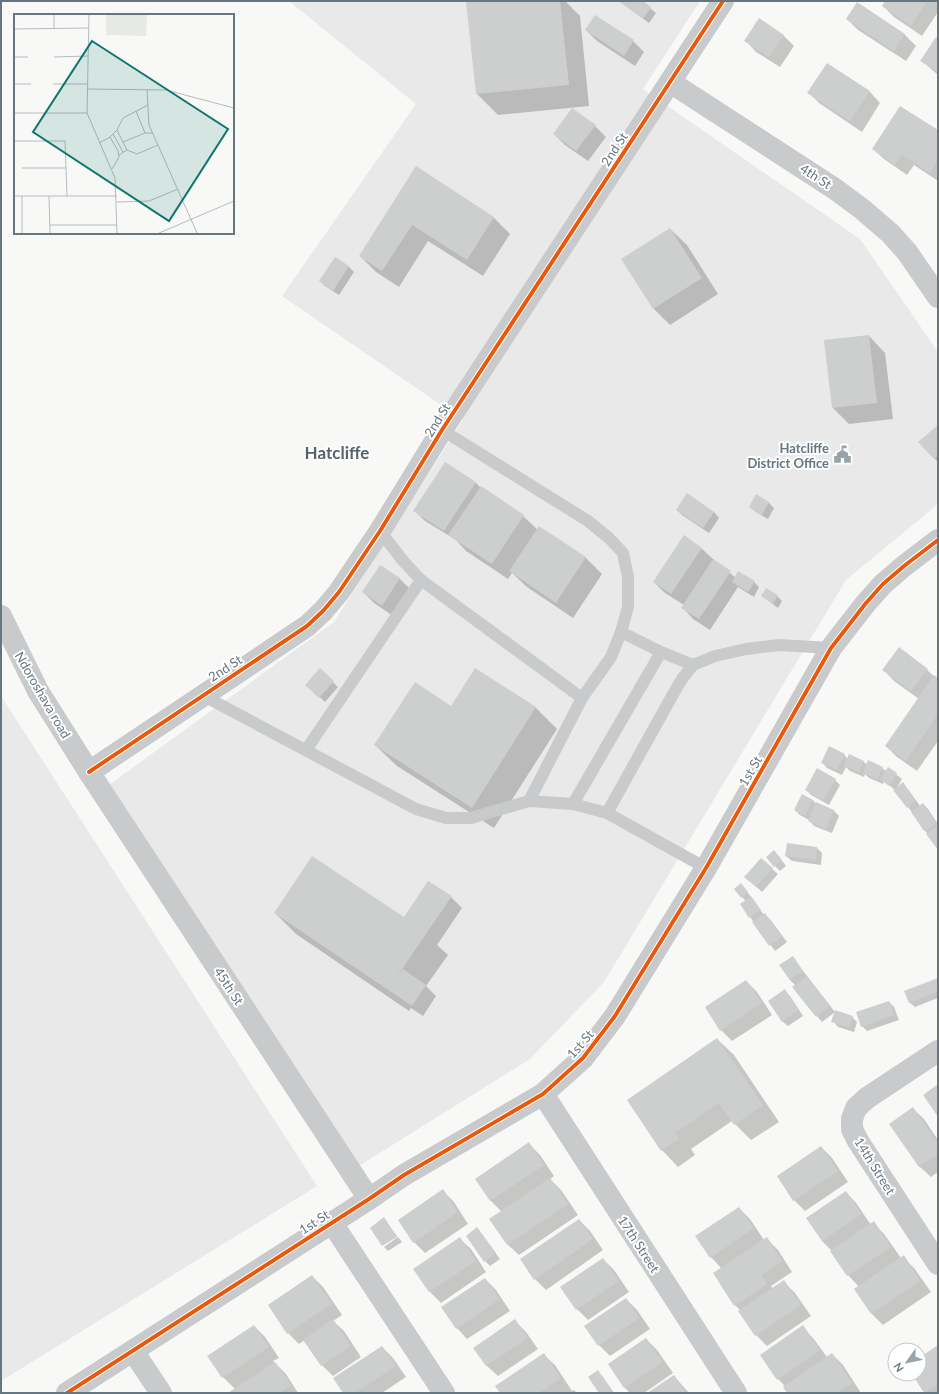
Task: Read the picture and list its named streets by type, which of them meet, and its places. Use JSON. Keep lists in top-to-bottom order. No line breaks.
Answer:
{"streets":{"street":["2nd St","4th St","Ndoroshava road","1st St","45th St","14th Street","17th Street"]},"crossings":[["2nd St","4th St"],["2nd St","Ndoroshava road"],["2nd St","45th St"],["Ndoroshava road","45th St"],["1st St","45th St"],["1st St","17th Street"]],"districts":["Hatcliffe"],"places":{"public building":["Hatcliffe District Office"]},"north":"bottom left"}
